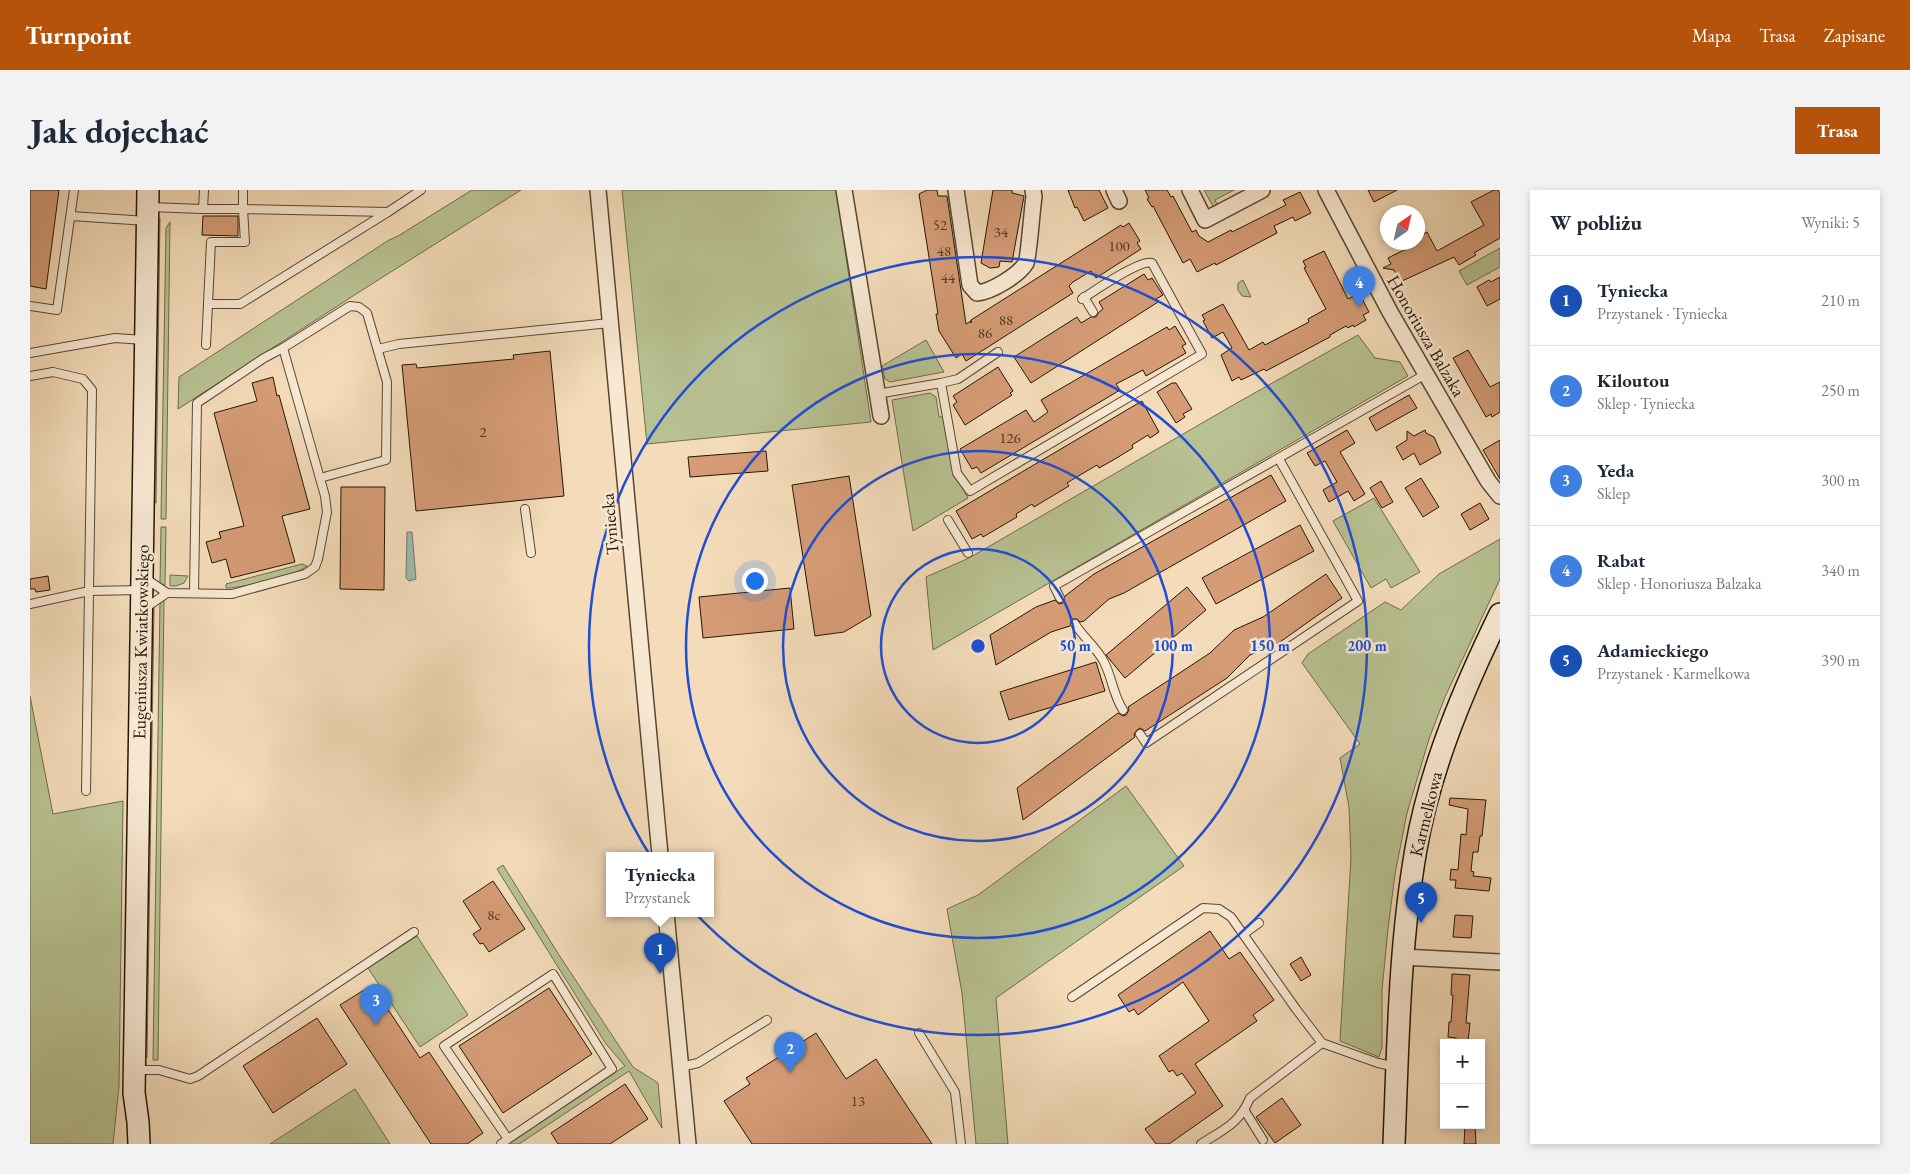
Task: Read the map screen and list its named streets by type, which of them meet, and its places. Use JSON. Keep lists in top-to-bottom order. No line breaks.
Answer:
{"streets":{"main road":["Eugeniusza Kwiatkowskiego","Karmelkowa"],"street":["Honoriusza Balzaka","Tyniecka"]},"house_numbers":["52","34","100","48","44","88","86","2","126","8c","13"],"north":"top right","page":{"header":"Turnpoint","nav":["Mapa","Trasa","Zapisane"],"buttons":"Trasa","title":"Jak dojechać","heading":["W pobliżu","Wyniki: 5"],"list":[{"mark":"1","name":"Tyniecka","note":"Przystanek · Tyniecka","value":"210 m"},{"mark":"2","name":"Kiloutou","note":"Sklep · Tyniecka","value":"250 m"},{"mark":"3","name":"Yeda","note":"Sklep","value":"300 m"},{"mark":"4","name":"Rabat","note":"Sklep · Honoriusza Balzaka","value":"340 m"},{"mark":"5","name":"Adamieckiego","note":"Przystanek · Karmelkowa","value":"390 m"}],"pins":["4","5","1","3","2"],"popup":["Tyniecka","Przystanek"],"map_buttons":["+","−"]},"rings":["50 m","100 m","150 m","200 m"]}
